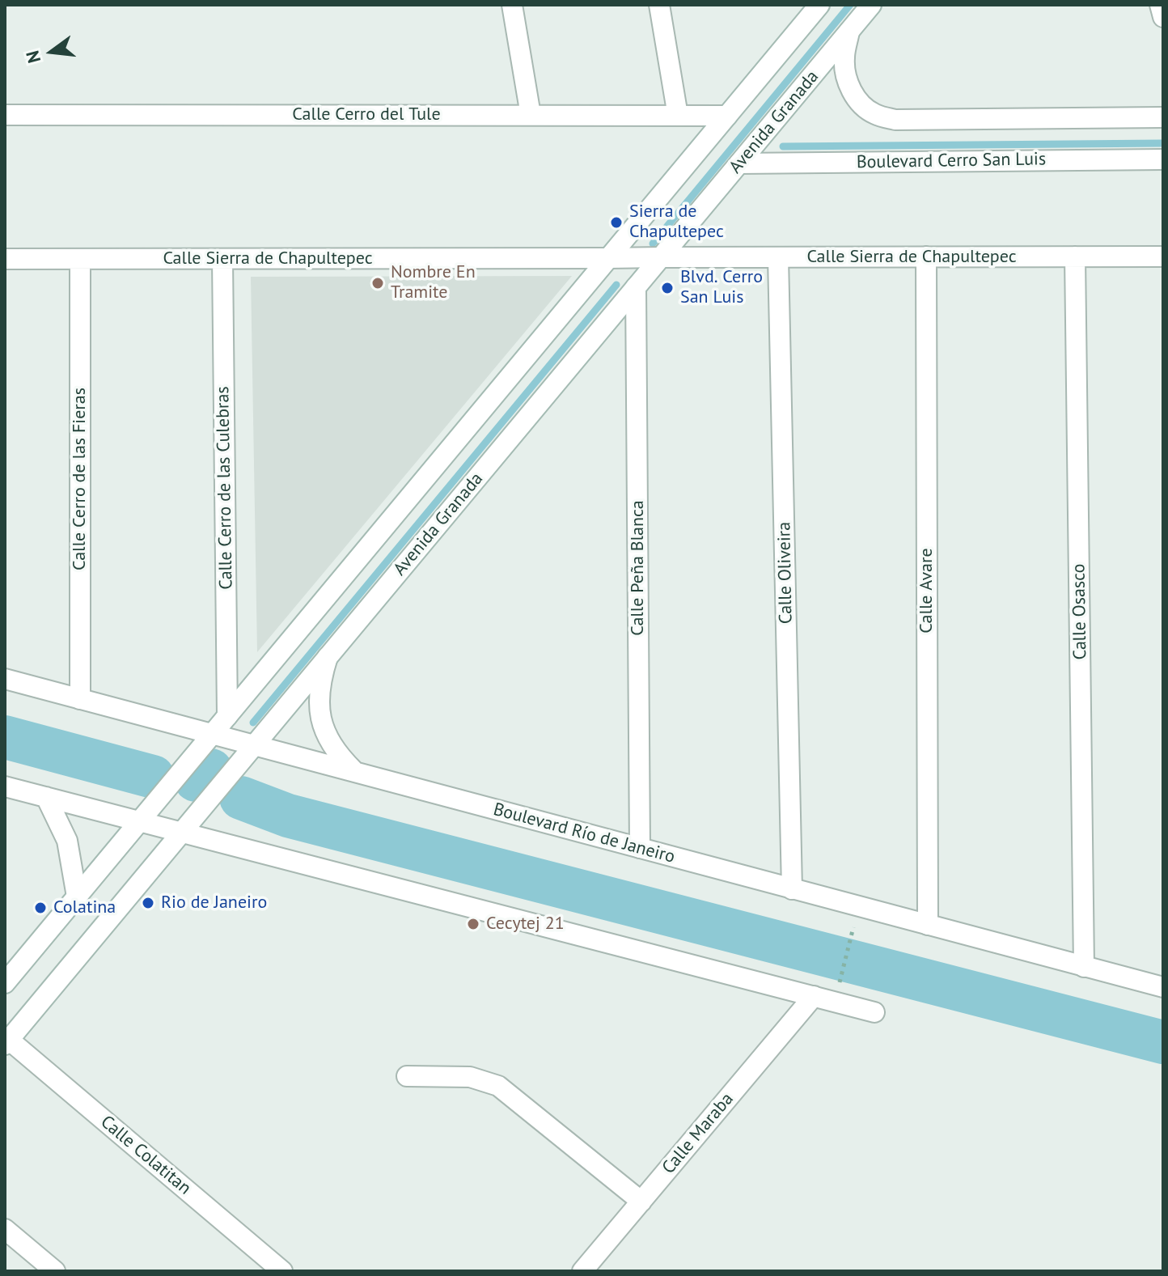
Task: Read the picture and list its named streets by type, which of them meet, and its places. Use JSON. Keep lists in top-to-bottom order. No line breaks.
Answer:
{"streets":{"street":["Calle Cerro del Tule","Avenida Granada","Boulevard Cerro San Luis","Calle Sierra de Chapultepec","Calle Cerro de las Fieras","Calle Cerro de las Culebras","Calle Peña Blanca","Calle Oliveira","Calle Avare","Calle Osasco","Boulevard Río de Janeiro","Calle Maraba","Calle Colatitan"]},"crossings":[["Avenida Granada","Boulevard Cerro San Luis"],["Avenida Granada","Calle Sierra de Chapultepec"],["Avenida Granada","Calle Peña Blanca"],["Avenida Granada","Boulevard Río de Janeiro"],["Avenida Granada","Calle Colatitan"],["Calle Sierra de Chapultepec","Calle Cerro de las Fieras"],["Calle Sierra de Chapultepec","Calle Cerro de las Culebras"],["Calle Sierra de Chapultepec","Calle Oliveira"],["Calle Sierra de Chapultepec","Calle Avare"],["Calle Sierra de Chapultepec","Calle Osasco"],["Calle Cerro de las Fieras","Boulevard Río de Janeiro"],["Calle Peña Blanca","Boulevard Río de Janeiro"],["Calle Oliveira","Boulevard Río de Janeiro"],["Calle Avare","Boulevard Río de Janeiro"],["Calle Osasco","Boulevard Río de Janeiro"]],"places":["Sierra de Chapultepec","Nombre En Tramite","Blvd. Cerro San Luis","Rio de Janeiro","Colatina","Cecytej 21"],"north":"left"}
